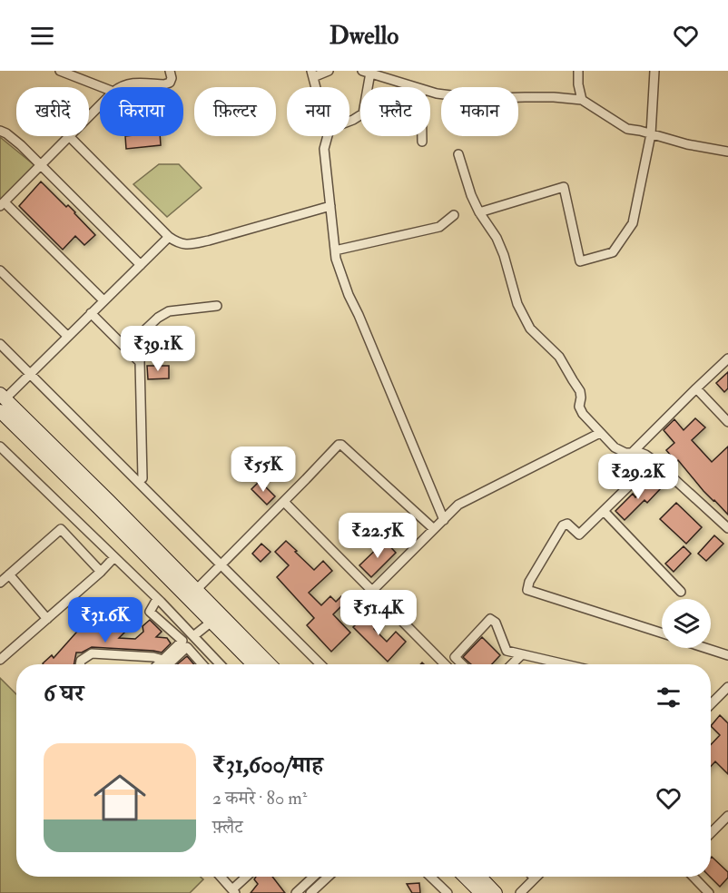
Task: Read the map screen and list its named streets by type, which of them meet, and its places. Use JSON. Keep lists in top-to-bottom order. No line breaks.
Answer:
{"page":{"header":"Dwello","chip":["खरीदें","किराया","फ़िल्टर","नया","फ़्लैट","मकान"],"price":["₹39.1K","₹55K","₹29.2K","₹22.5K","₹51.4K","₹31.6K"],"heading":"6 घर","list":[{"name":"₹31,600/माह","note":"2 कमरे · 80 m² · फ़्लैट"}]}}
